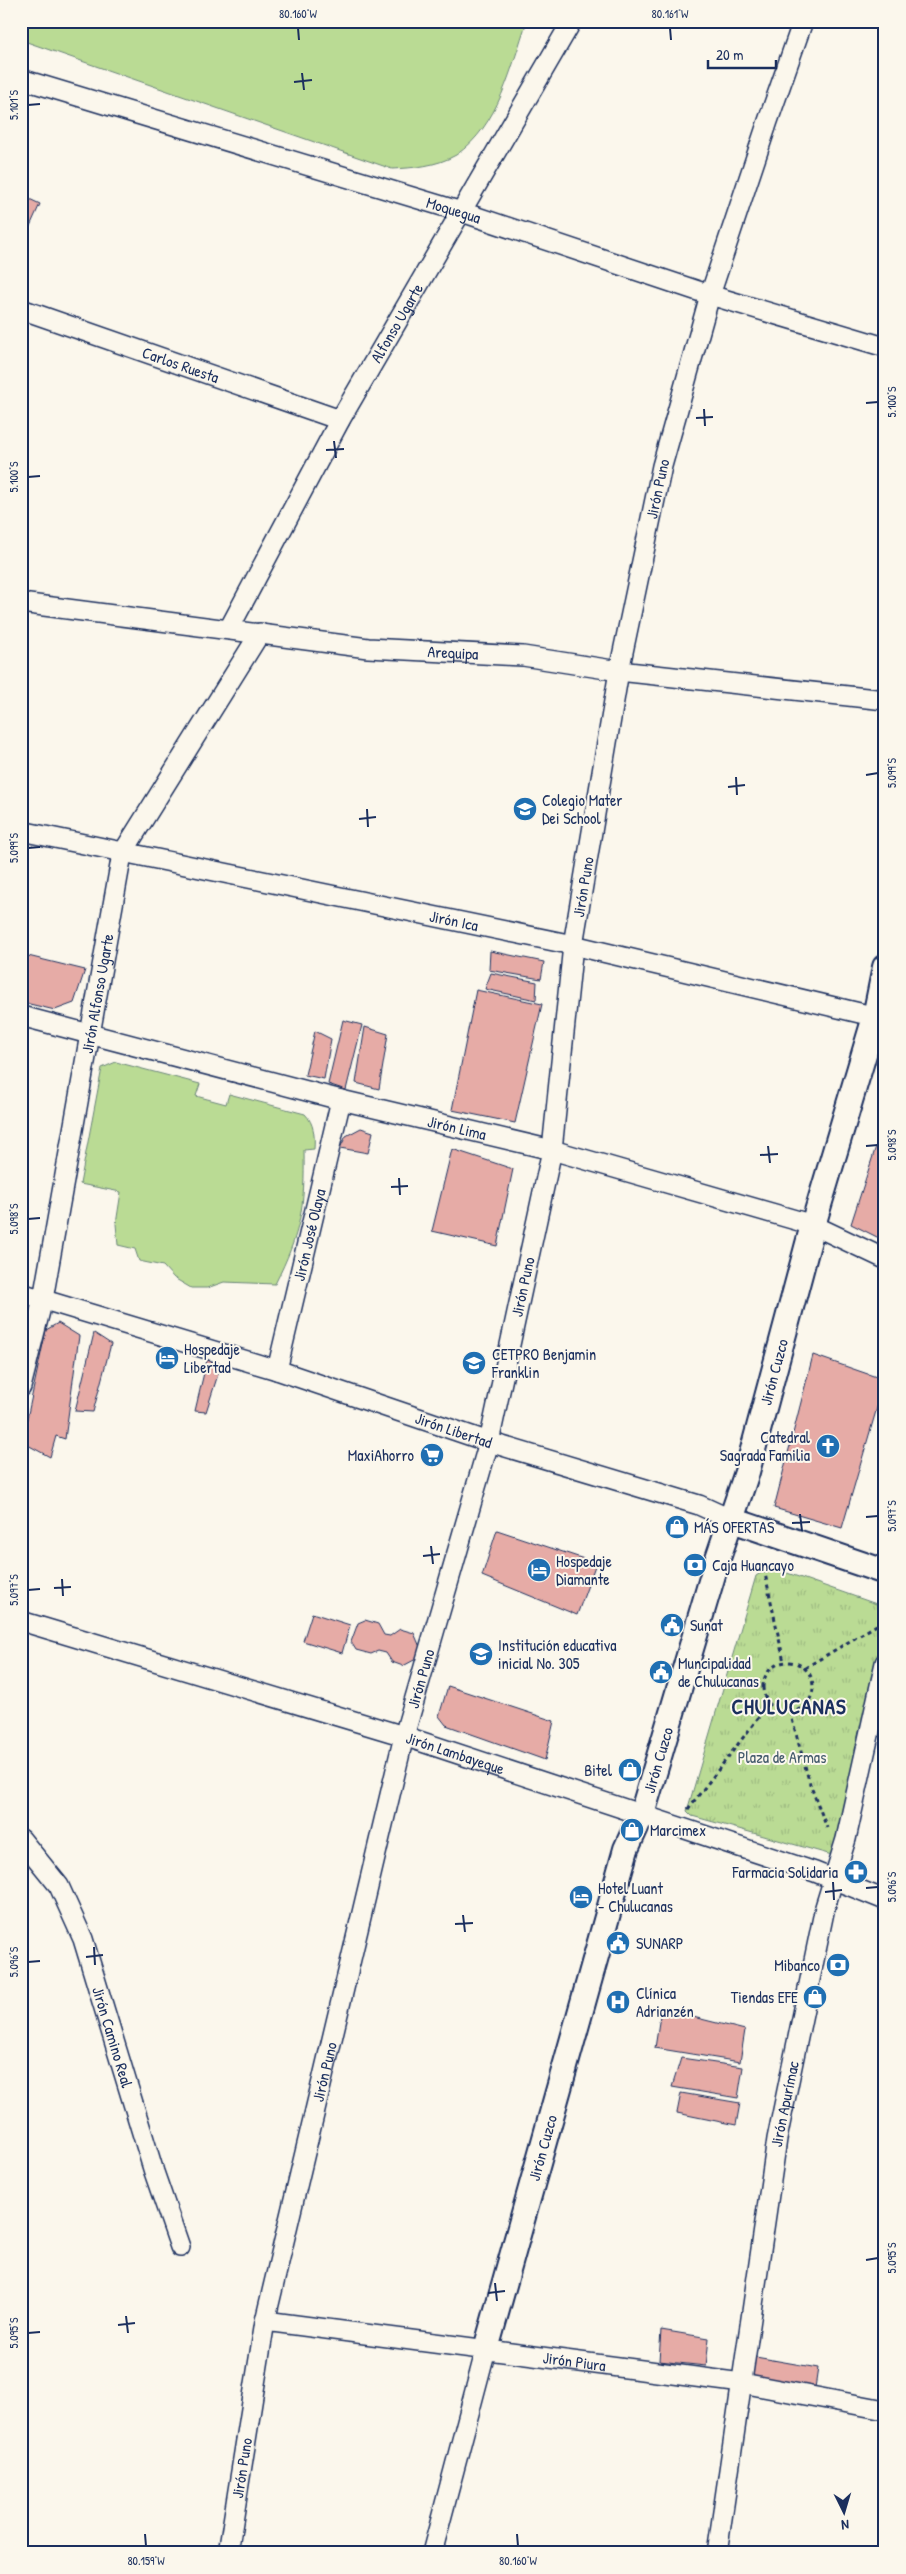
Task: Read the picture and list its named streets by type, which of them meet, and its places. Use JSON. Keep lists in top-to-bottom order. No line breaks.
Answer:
{"streets":{"street":["Moquegua","Alfonso Ugarte","Carlos Ruesta","Jirón Puno","Arequipa","Jirón Ica","Jirón Alfonso Ugarte","Jirón Lima","Jirón José Olaya","Jirón Cuzco","Jirón Libertad","Jirón Lambayeque","Jirón Camino Real","Jirón Apurímac","Jirón Piura"]},"crossings":[["Moquegua","Alfonso Ugarte"],["Moquegua","Jirón Puno"],["Alfonso Ugarte","Carlos Ruesta"],["Alfonso Ugarte","Arequipa"],["Jirón Puno","Arequipa"],["Jirón Puno","Jirón Ica"],["Jirón Puno","Jirón Lima"],["Jirón Puno","Jirón Libertad"],["Jirón Puno","Jirón Lambayeque"],["Jirón Puno","Jirón Piura"],["Arequipa","Jirón Alfonso Ugarte"],["Jirón Ica","Jirón Alfonso Ugarte"],["Jirón Ica","Jirón Cuzco"],["Jirón Alfonso Ugarte","Jirón Lima"],["Jirón Alfonso Ugarte","Jirón Libertad"],["Jirón Lima","Jirón José Olaya"],["Jirón Lima","Jirón Cuzco"],["Jirón José Olaya","Jirón Libertad"],["Jirón Cuzco","Jirón Libertad"],["Jirón Cuzco","Jirón Lambayeque"],["Jirón Cuzco","Jirón Piura"],["Jirón Lambayeque","Jirón Apurímac"],["Jirón Apurímac","Jirón Piura"]],"districts":["CHULUCANAS"],"parks":["Plaza de Armas"],"places":{"school or university":["Colegio Mater Dei School","CETPRO Benjamin Franklin","Institución educativa inicial No. 305"],"hotel":["Hospedaje Libertad","Hospedaje Diamante","Hotel Luant - Chulucanas"],"church":["Catedral Sagrada Familia"],"supermarket":["MaxiAhorro"],"shop":["MÁS OFERTAS","Bitel","Marcimex","Tiendas EFE"],"bank":["Caja Huancayo","Mibanco"],"public building":["Sunat","Muncipalidad de Chulucanas","SUNARP"],"pharmacy":["Farmacia Solidaria"],"hospital":["Clínica Adrianzén"]},"scale_bar":"20 m","north":"bottom","coordinates":["80.160°W","80.161°W","5.101°S","5.100°S","5.099°S","5.098°S","5.097°S","5.096°S","5.095°S","80.159°W"]}
